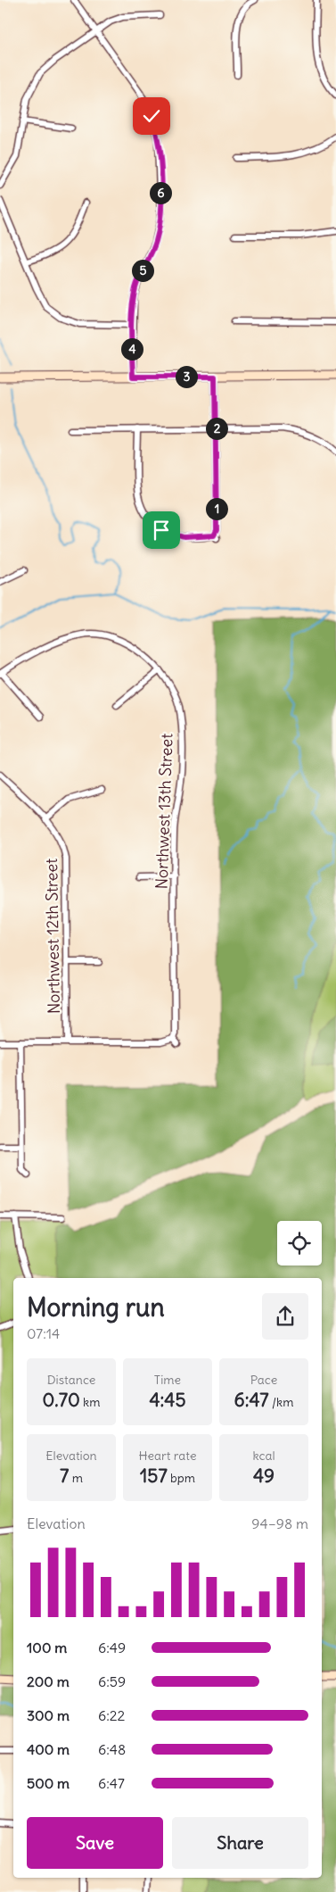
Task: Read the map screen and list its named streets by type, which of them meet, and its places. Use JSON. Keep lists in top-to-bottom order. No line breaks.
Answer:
{"streets":{"street":["Northwest 13th Street","Northwest 12th Street"]},"page":{"pins":["6","5","4","3","2","1"],"heading":["Morning run","07:14"],"stats":[["Distance","0.70 km"],["Time","4:45"],["Pace","6:47 /km"],["Elevation","7 m"],["Heart rate","157 bpm"],["kcal","49"]],"chart":["Elevation","94–98 m"],"list":[{"name":"100 m","note":"6:49"},{"name":"200 m","note":"6:59"},{"name":"300 m","note":"6:22"},{"name":"400 m","note":"6:48"},{"name":"500 m","note":"6:47"}],"buttons":["Save","Share"]}}
